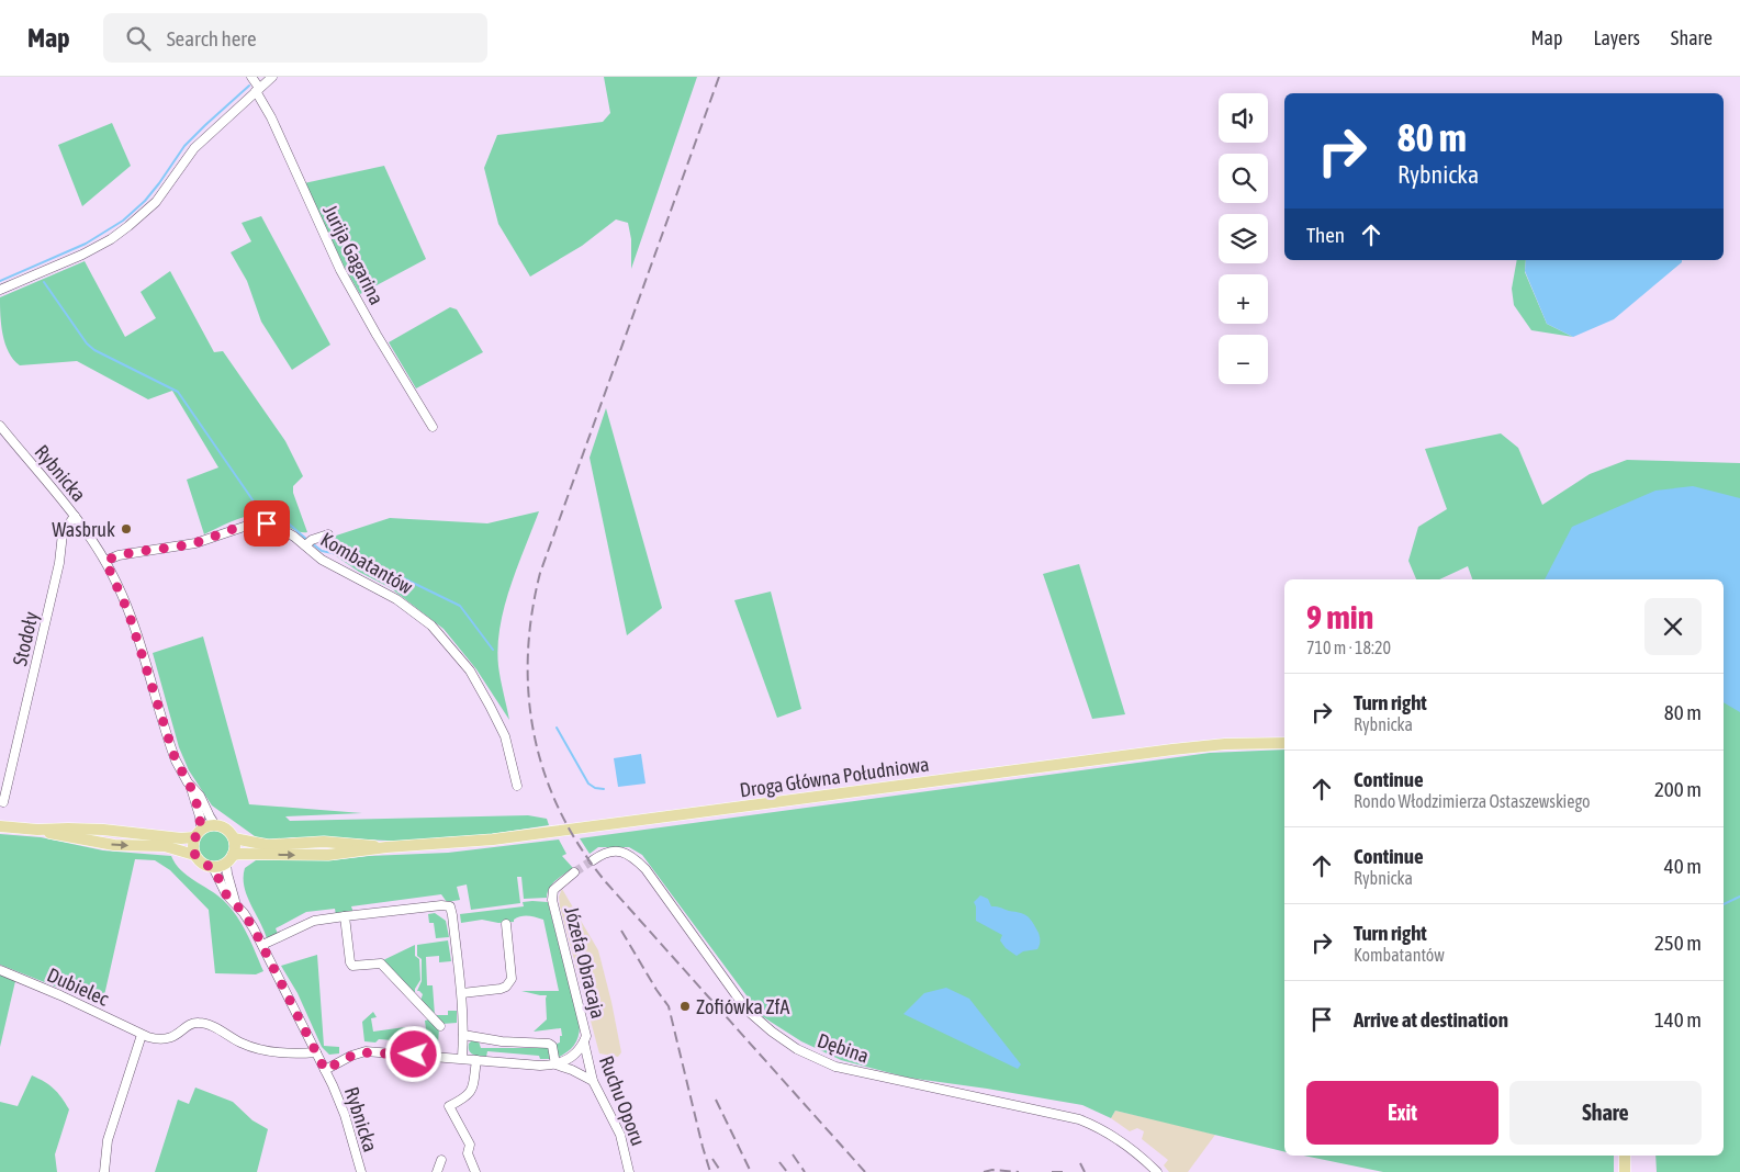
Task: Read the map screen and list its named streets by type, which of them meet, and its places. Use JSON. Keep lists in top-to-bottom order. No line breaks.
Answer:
{"streets":{"main road":["Droga Główna Południowa"],"street":["Jurija Gagarina","Rybnicka","Kombatantów","Stodoły","Józefa Obracaja","Dubielec","Dębina","Ruchu Oporu"]},"crossings":[["Rybnicka","Kombatantów"],["Rybnicka","Stodoły"],["Rybnicka","Droga Główna Południowa"],["Rybnicka","Dubielec"],["Józefa Obracaja","Ruchu Oporu"]],"places":["Wasbruk","Zofiówka ZfA"],"page":{"header":"Map","search":"Search here","nav":["Map","Layers","Share"],"map_buttons":["+","−"],"turn":["80 m","Rybnicka"],"then":"Then","heading":["9 min","710 m · 18:20"],"list":[{"name":"Turn right","note":"Rybnicka","value":"80 m"},{"name":"Continue","note":"Rondo Włodzimierza Ostaszewskiego","value":"200 m"},{"name":"Continue","note":"Rybnicka","value":"40 m"},{"name":"Turn right","note":"Kombatantów","value":"250 m"},{"name":"Arrive at destination","value":"140 m"}],"buttons":["Exit","Share"]}}
